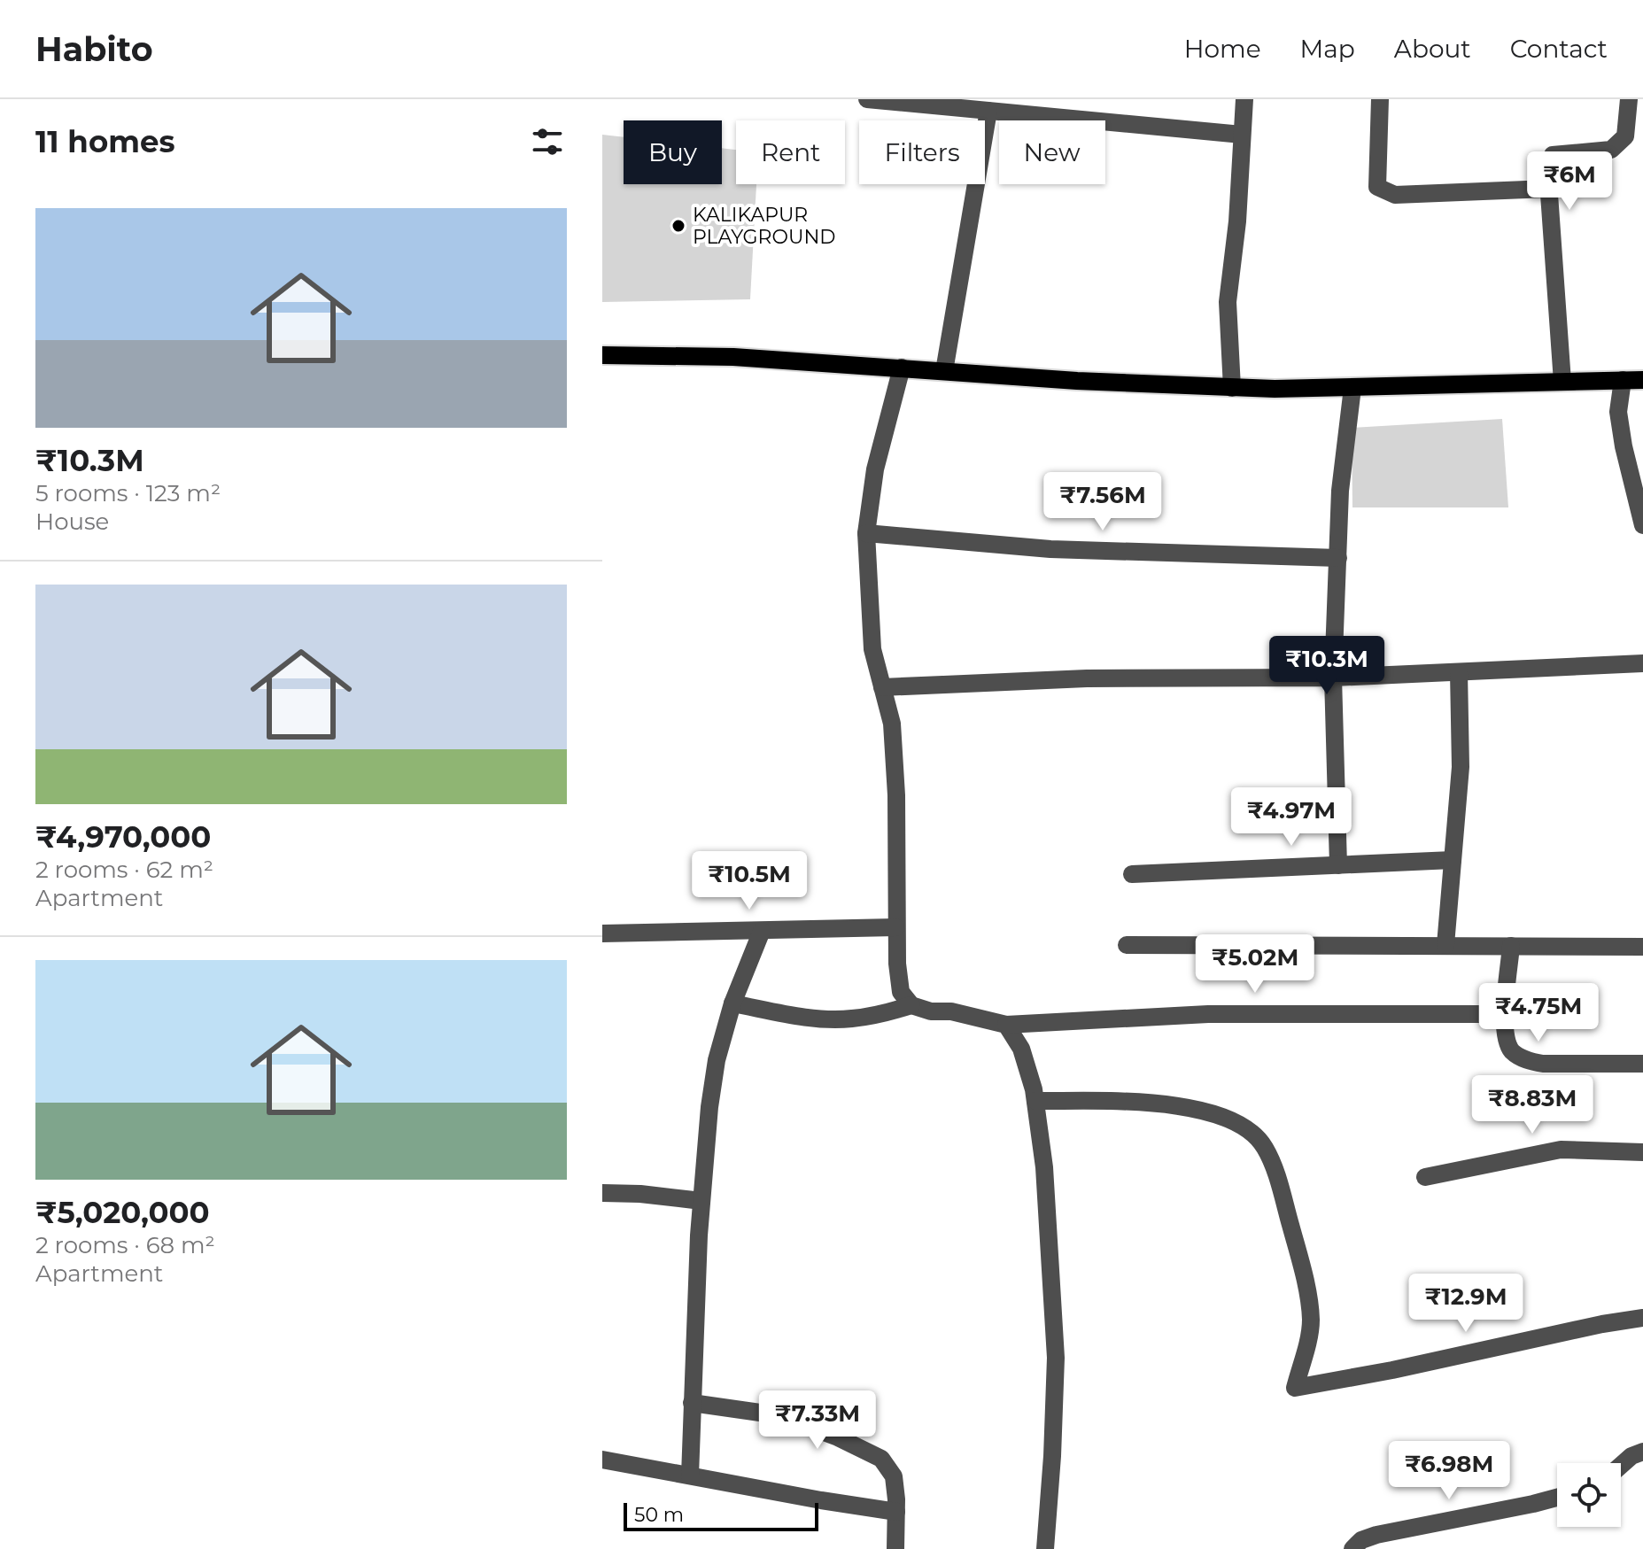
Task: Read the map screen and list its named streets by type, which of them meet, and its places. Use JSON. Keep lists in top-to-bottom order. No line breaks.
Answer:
{"places":["KALIKAPUR PLAYGROUND"],"scale_bar":"50 m","page":{"header":"Habito","nav":["Home","Map","About","Contact"],"heading":"11 homes","chip":["Buy","Rent","Filters","New"],"price":["₹6M","₹7.56M","₹10.3M","₹4.97M","₹10.5M","₹5.02M","₹4.75M","₹8.83M","₹12.9M","₹7.33M","₹6.98M"],"list":[{"name":"₹10.3M","note":"5 rooms · 123 m² · House"},{"name":"₹4,970,000","note":"2 rooms · 62 m² · Apartment"},{"name":"₹5,020,000","note":"2 rooms · 68 m² · Apartment"}],"scale":"50 m"}}
